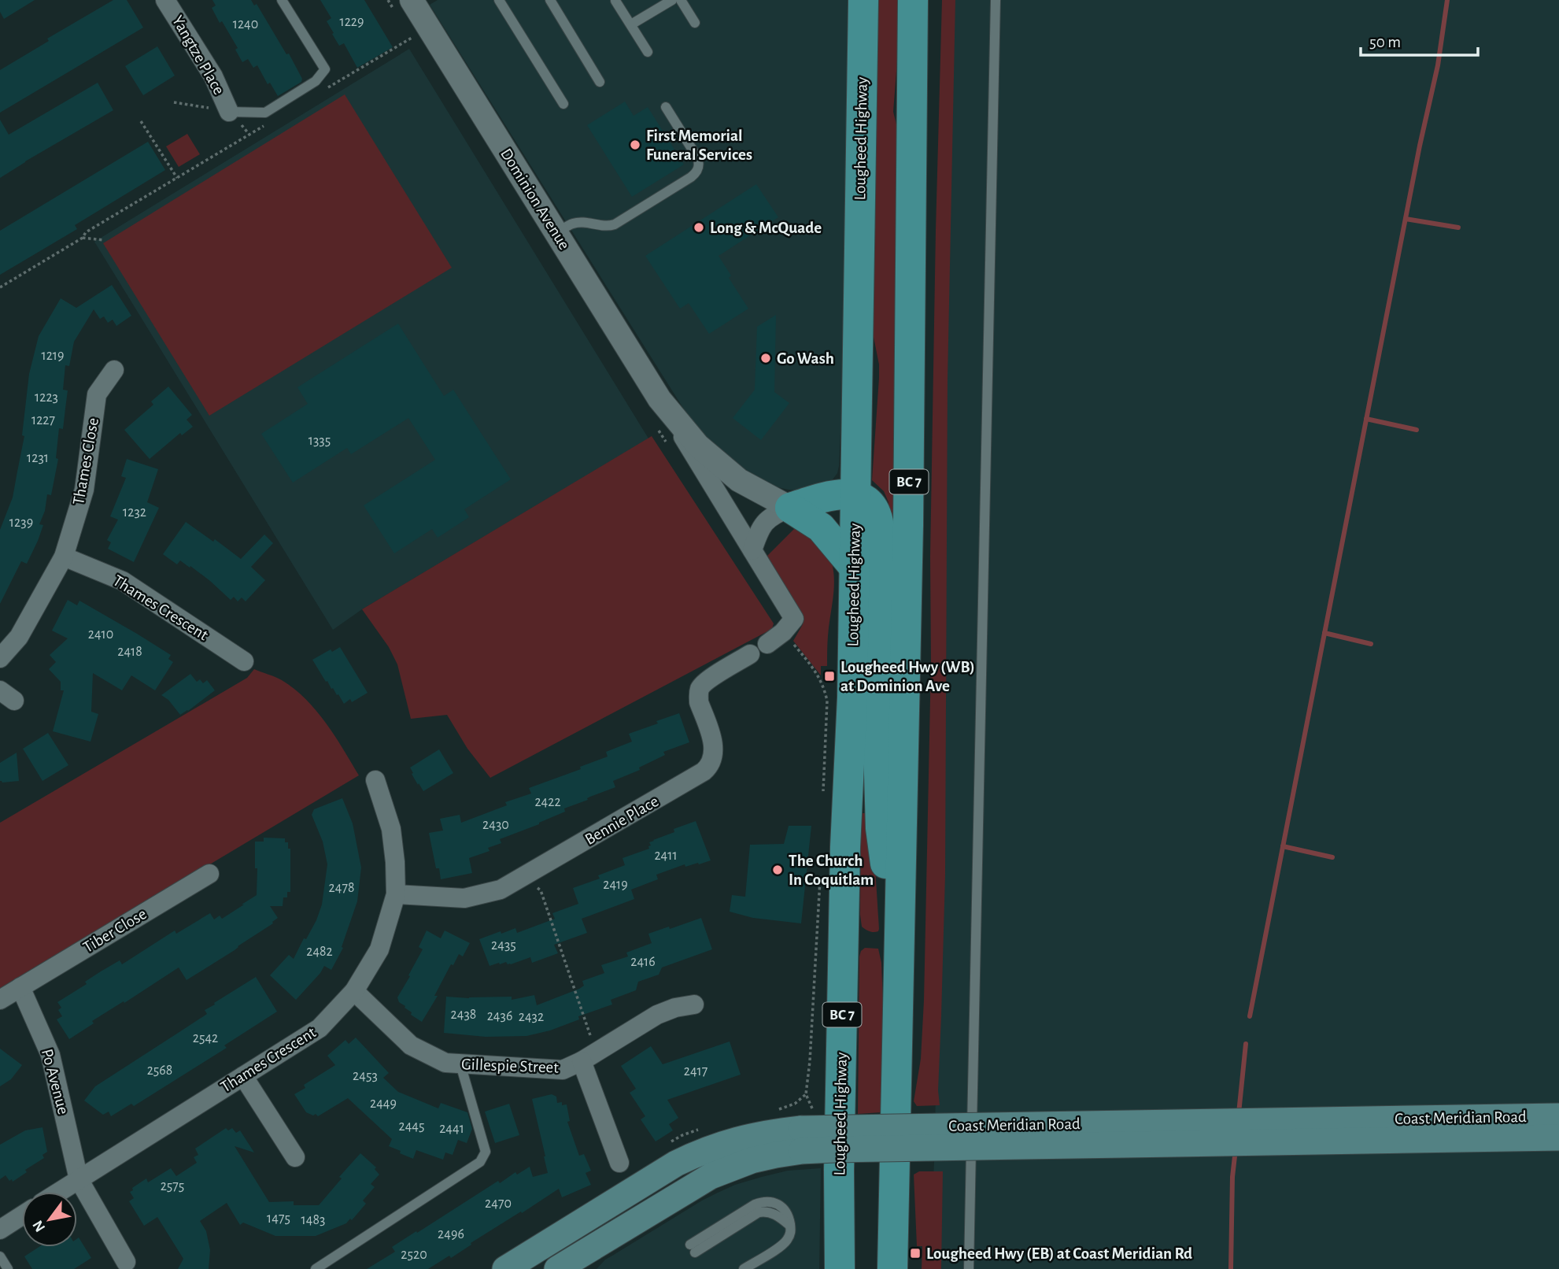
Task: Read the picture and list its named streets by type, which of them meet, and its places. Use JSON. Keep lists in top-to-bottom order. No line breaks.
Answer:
{"streets":{"main road":["Lougheed Highway","BC 7","Coast Meridian Road"],"street":["Yangtze Place","Dominion Avenue","Thames Close","Thames Crescent","Bennie Place","Tiber Close","Gillespie Street","Po Avenue"]},"crossings":[["Thames Close","Thames Crescent"],["Thames Crescent","Bennie Place"],["Thames Crescent","Gillespie Street"],["Thames Crescent","Po Avenue"],["Tiber Close","Po Avenue"]],"places":{"other":["First Memorial Funeral Services","Long & McQuade","Go Wash","The Church In Coquitlam"],"transit":["Lougheed Hwy (WB) at Dominion Ave","Lougheed Hwy (EB) at Coast Meridian Rd"]},"house_numbers":["1229","1240","1219","1223","1227","1335","1231","1232","1239","2410","2418","2422","2430","2411","2419","2478","2435","2482","2416","2438","2436","2432","2542","2568","2417","2453","2449","2445","2441","2575","2470","1475","1483","2496","2520"],"scale_bar":"50 m","north":"bottom left"}
